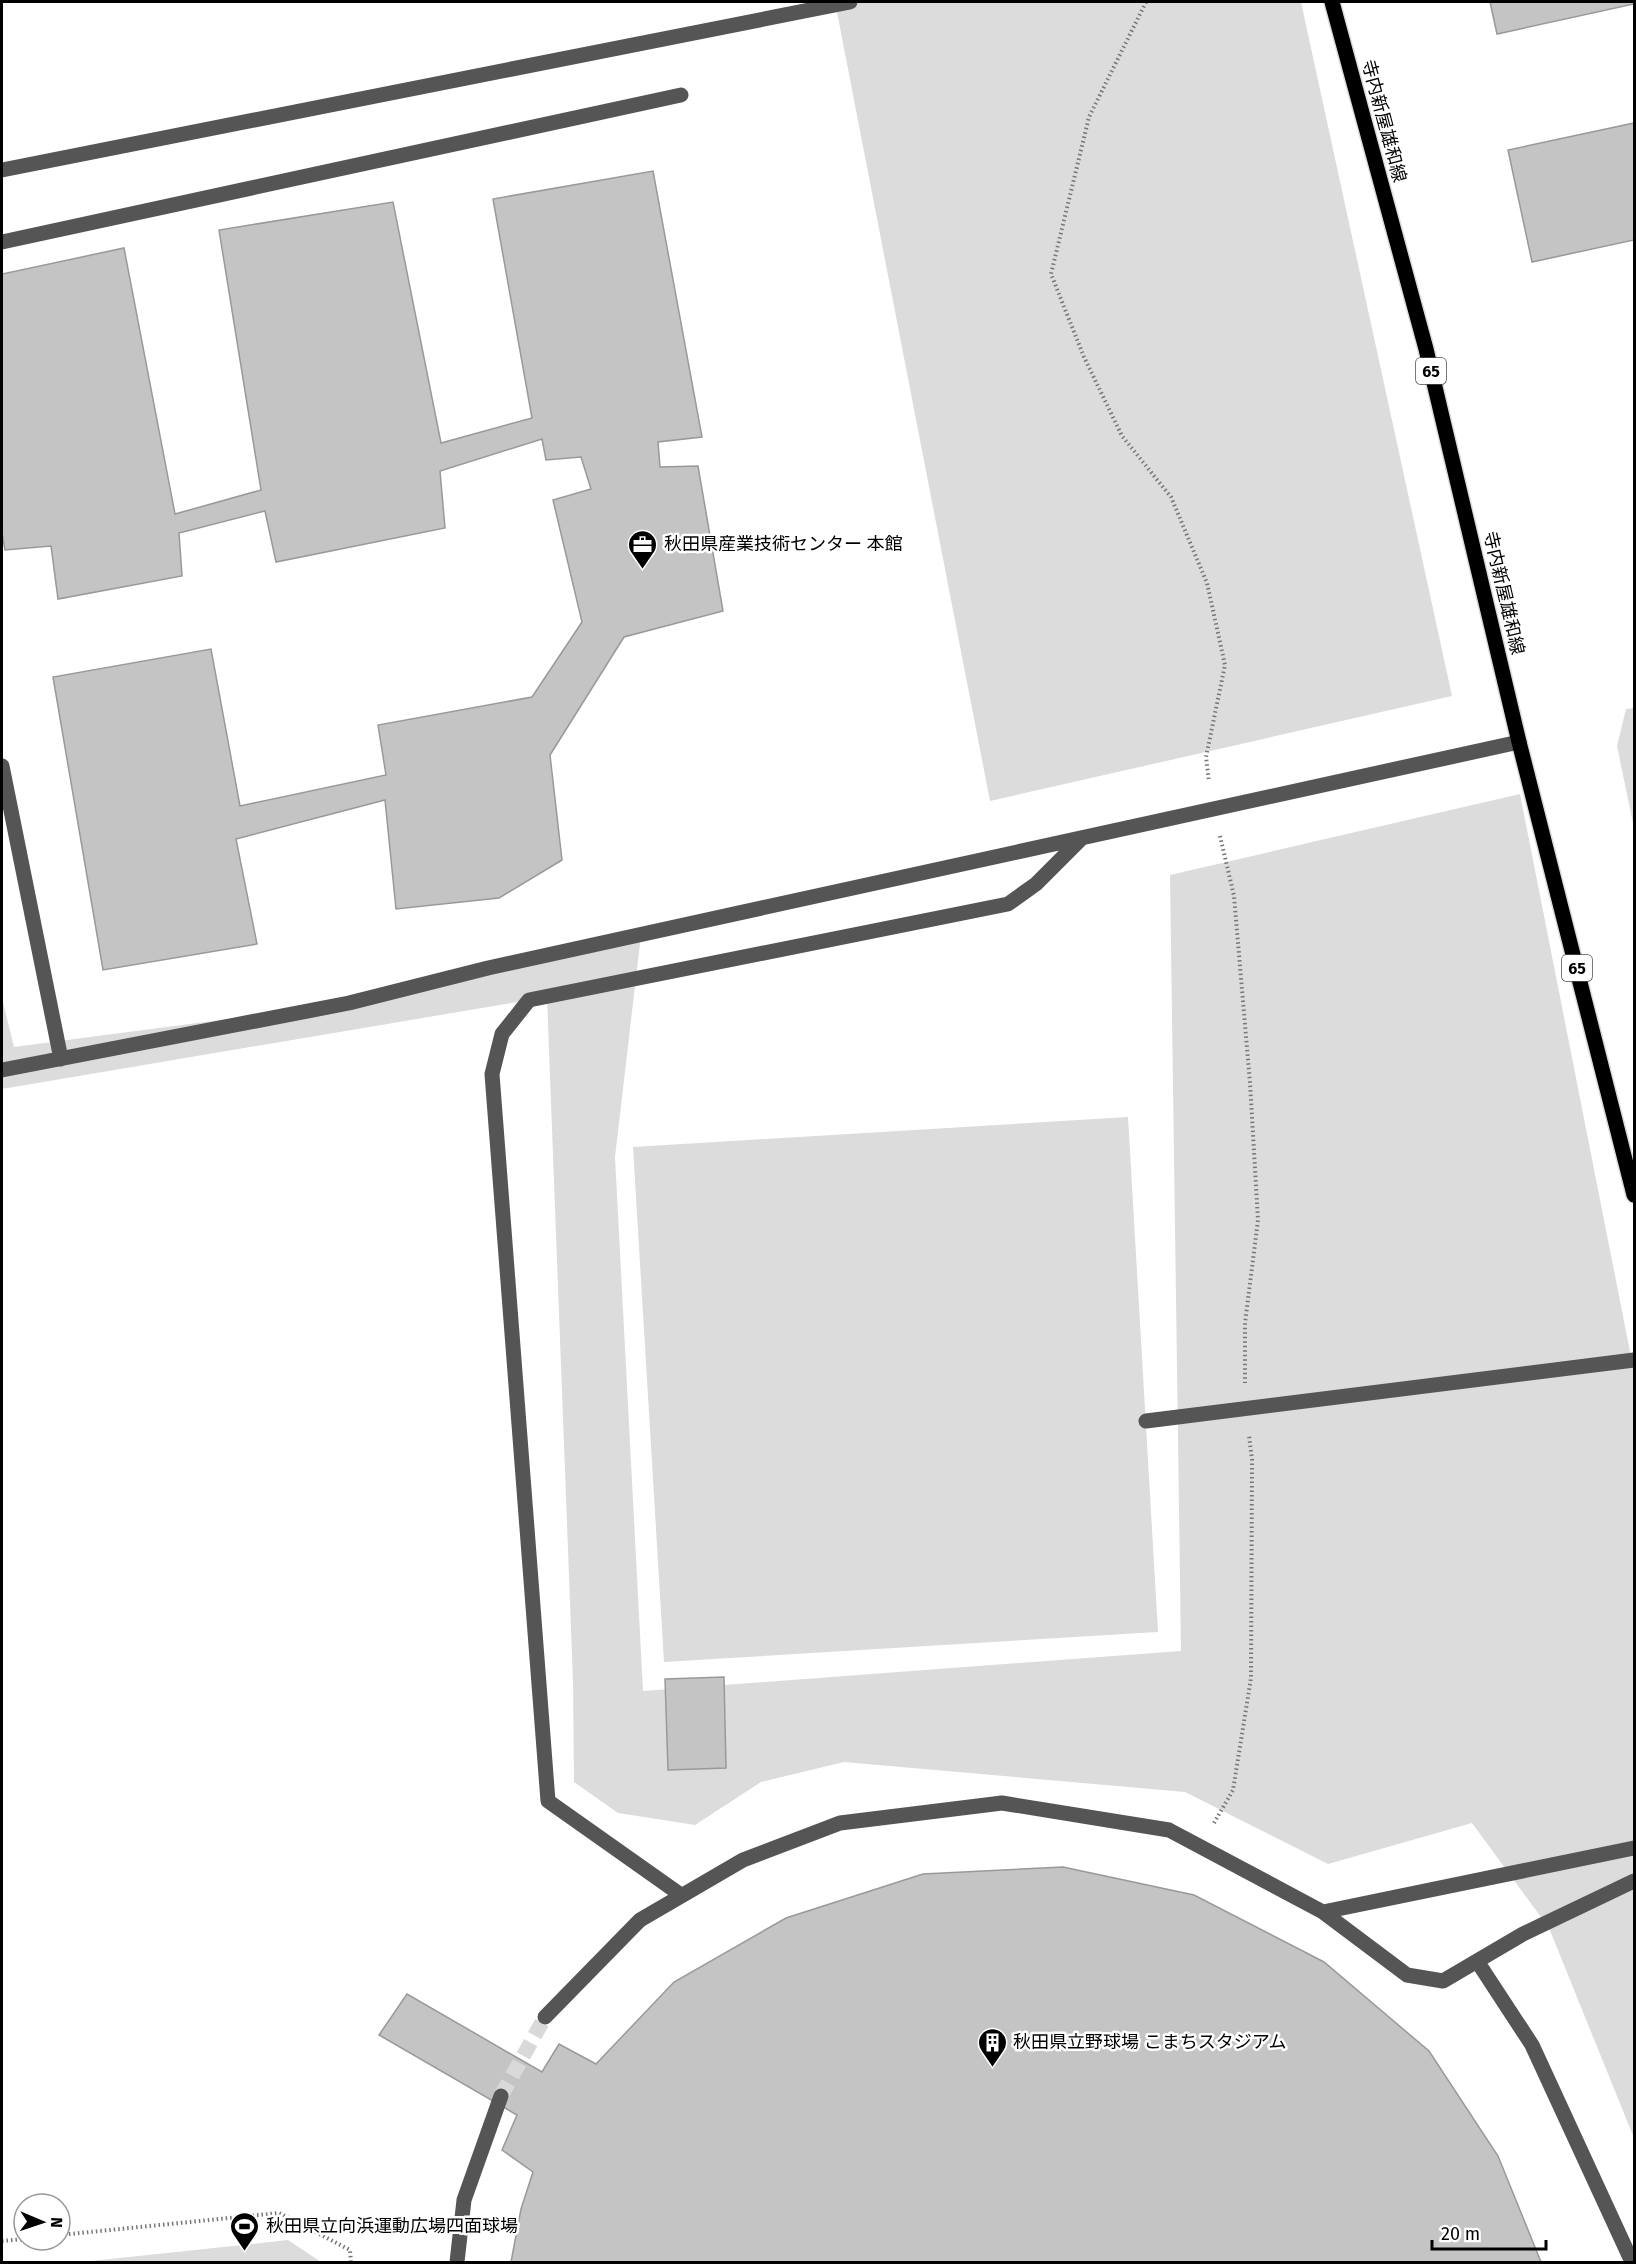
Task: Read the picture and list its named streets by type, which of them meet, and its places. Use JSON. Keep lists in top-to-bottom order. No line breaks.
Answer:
{"streets":{"main road":["寺内新屋雄和線","65"]},"places":{"office":["秋田県産業技術センター 本館"],"building":["秋田県立野球場 こまちスタジアム"],"sports":["秋田県立向浜運動広場四面球場"]},"scale_bar":"20 m","north":"right"}
